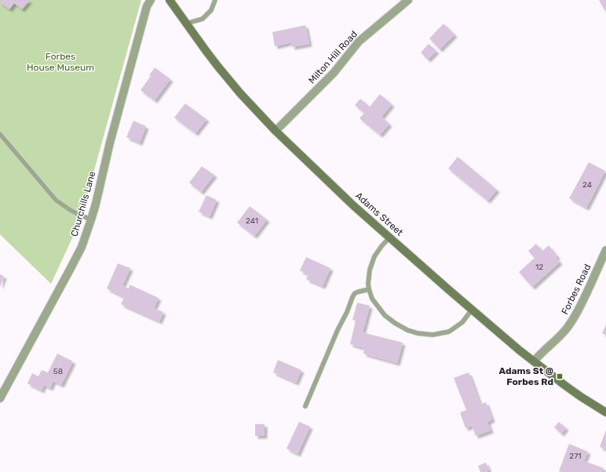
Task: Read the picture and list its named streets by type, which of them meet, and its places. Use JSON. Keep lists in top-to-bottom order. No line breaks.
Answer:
{"streets":{"main road":["Adams Street"],"street":["Milton Hill Road","Churchills Lane","Forbes Road"]},"crossings":[["Milton Hill Road","Adams Street"],["Adams Street","Forbes Road"]],"parks":["Forbes House Museum"],"places":{"transit":["Adams St @ Forbes Rd"]},"house_numbers":["24","241","12","58","271"]}
